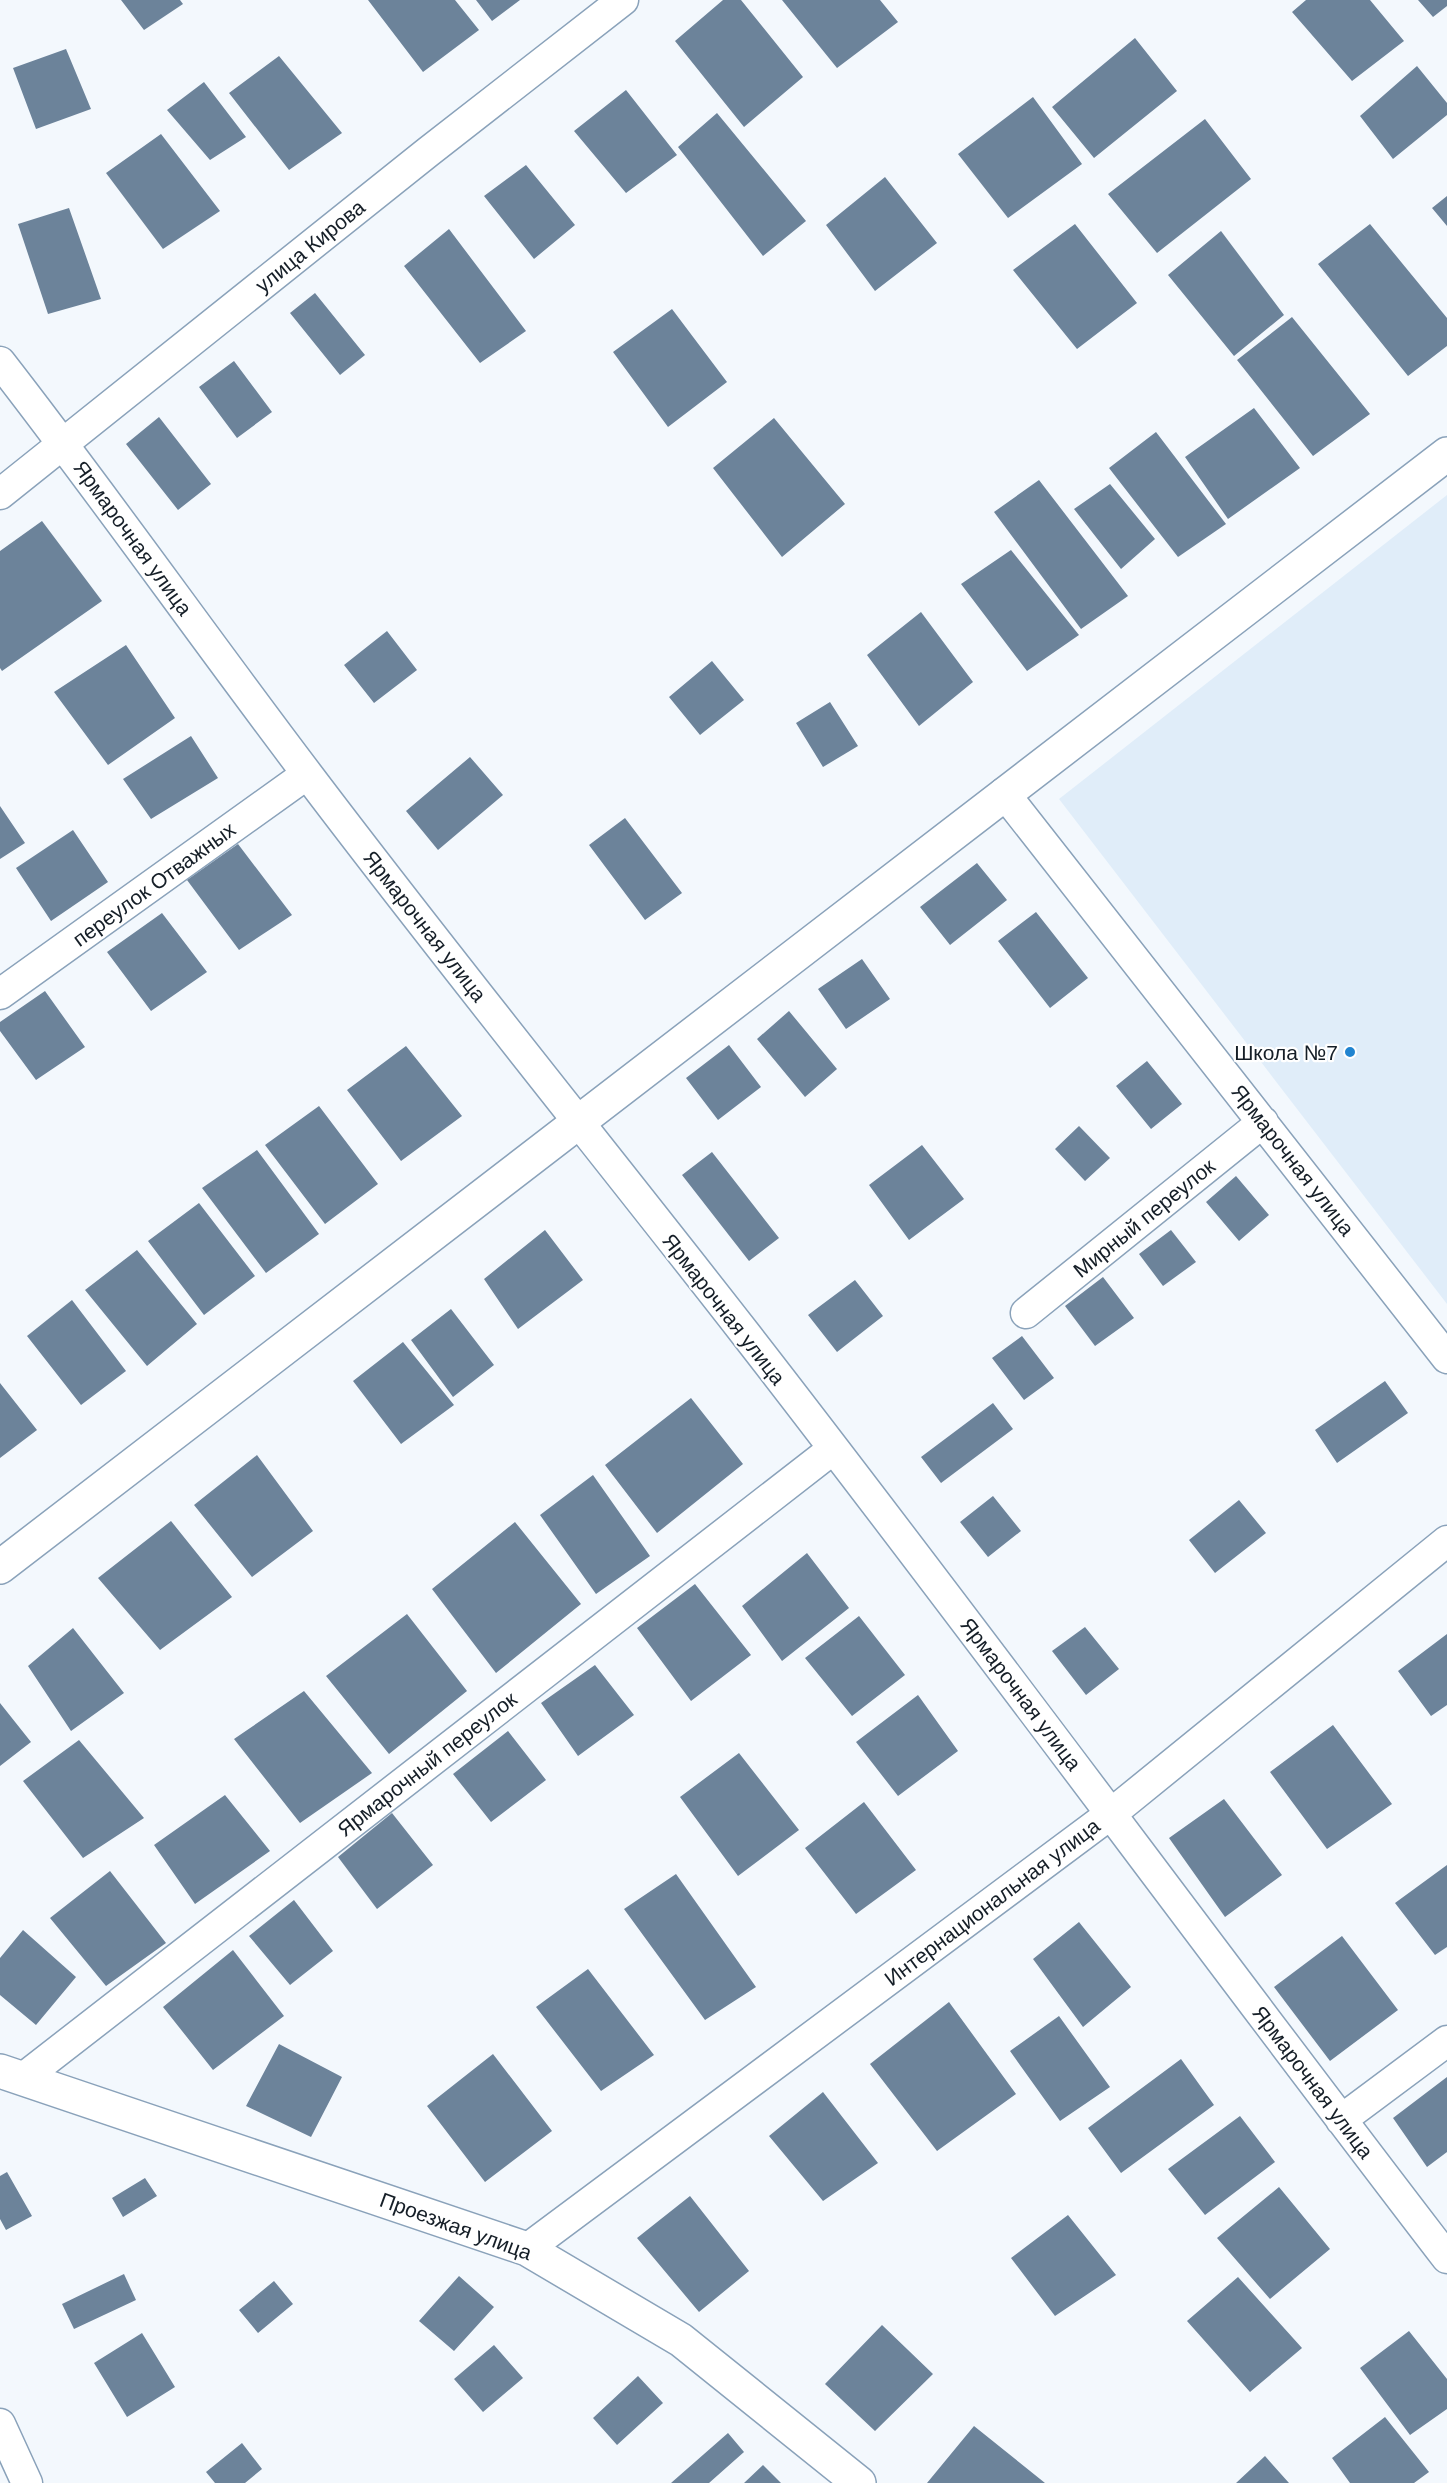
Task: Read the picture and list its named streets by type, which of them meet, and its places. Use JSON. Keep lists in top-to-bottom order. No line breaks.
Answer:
{"streets":{"main road":["Проезжая улица"],"street":["улица Кирова","Ярмарочная улица","переулок Отважных","Мирный переулок","Ярмарочный переулок","Интернациональная улица"]},"crossings":[["улица Кирова","Ярмарочная улица"],["Ярмарочная улица","переулок Отважных"],["Ярмарочная улица","Мирный переулок"],["Ярмарочная улица","Ярмарочный переулок"],["Ярмарочная улица","Интернациональная улица"],["Ярмарочный переулок","Проезжая улица"],["Интернациональная улица","Проезжая улица"]],"places":["Школа №7"]}
